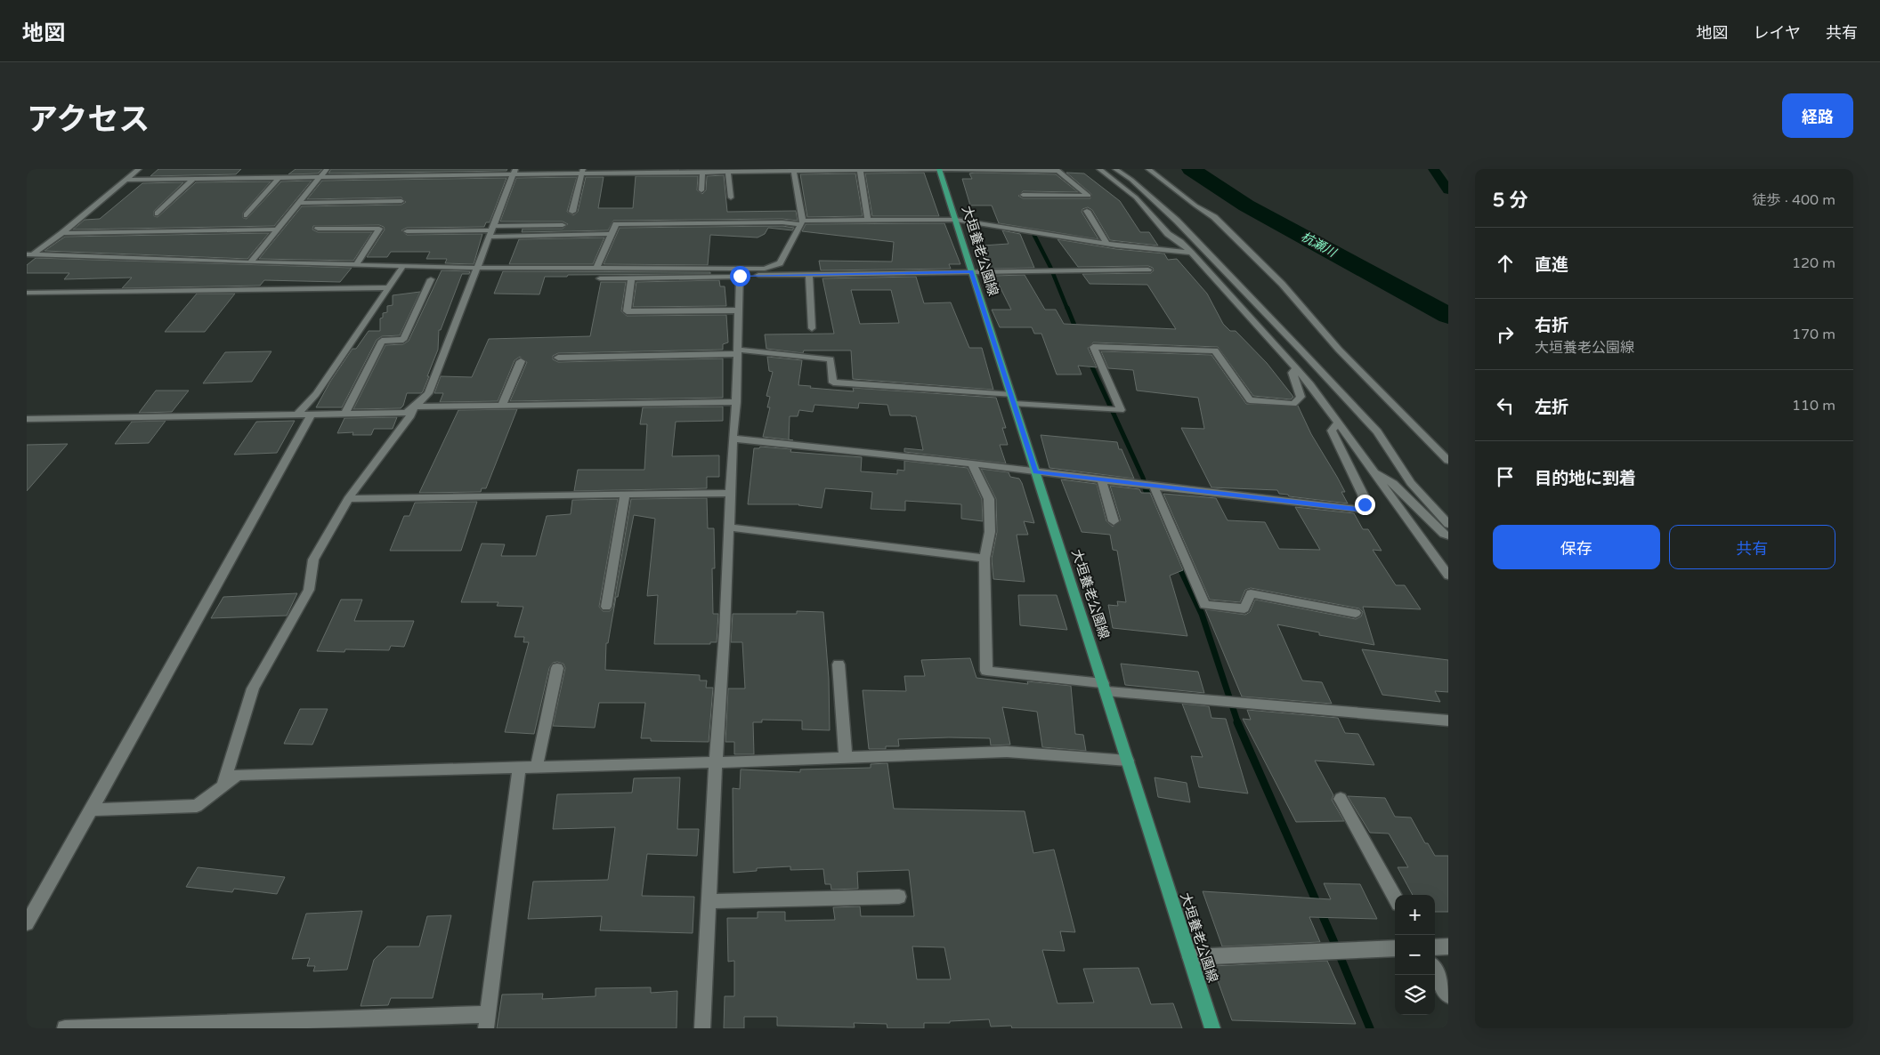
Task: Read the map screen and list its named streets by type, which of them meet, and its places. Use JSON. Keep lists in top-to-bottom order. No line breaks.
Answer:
{"streets":{"main road":["大垣養老公園線"]},"water":["杭瀬川"],"page":{"header":"地図","nav":["地図","レイヤ","共有"],"title":"アクセス","buttons":["経路",["保存","共有"]],"heading":["5 分","徒歩 · 400 m"],"list":[["直進","120 m"],["右折","大垣養老公園線","170 m"],["左折","110 m"],"目的地に到着"],"map_buttons":["+","−"]}}
